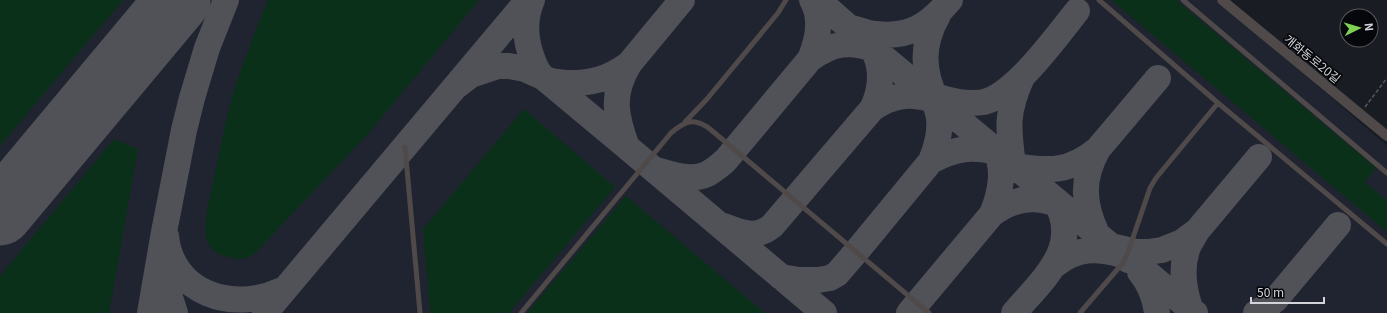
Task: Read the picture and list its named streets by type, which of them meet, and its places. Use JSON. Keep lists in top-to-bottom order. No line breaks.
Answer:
{"streets":{"street":["개화동로20길"]},"scale_bar":"50 m","north":"right"}
